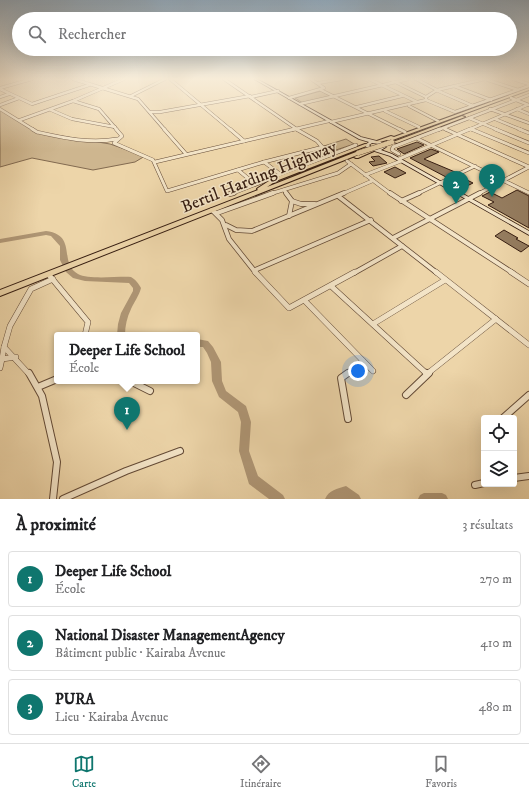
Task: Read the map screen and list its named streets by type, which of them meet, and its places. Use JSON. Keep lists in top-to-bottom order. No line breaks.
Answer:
{"streets":{"main road":["Bertil Harding Highway"]},"page":{"search":"Rechercher","pins":["3","2","1"],"popup":["Deeper Life School","École"],"heading":["À proximité","3 résultats"],"list":[{"mark":"1","name":"Deeper Life School","note":"École","value":"270 m"},{"mark":"2","name":"National Disaster ManagementAgency","note":"Bâtiment public · Kairaba Avenue","value":"410 m"},{"mark":"3","name":"PURA","note":"Lieu · Kairaba Avenue","value":"480 m"}],"nav":["Carte","Itinéraire","Favoris"]}}
